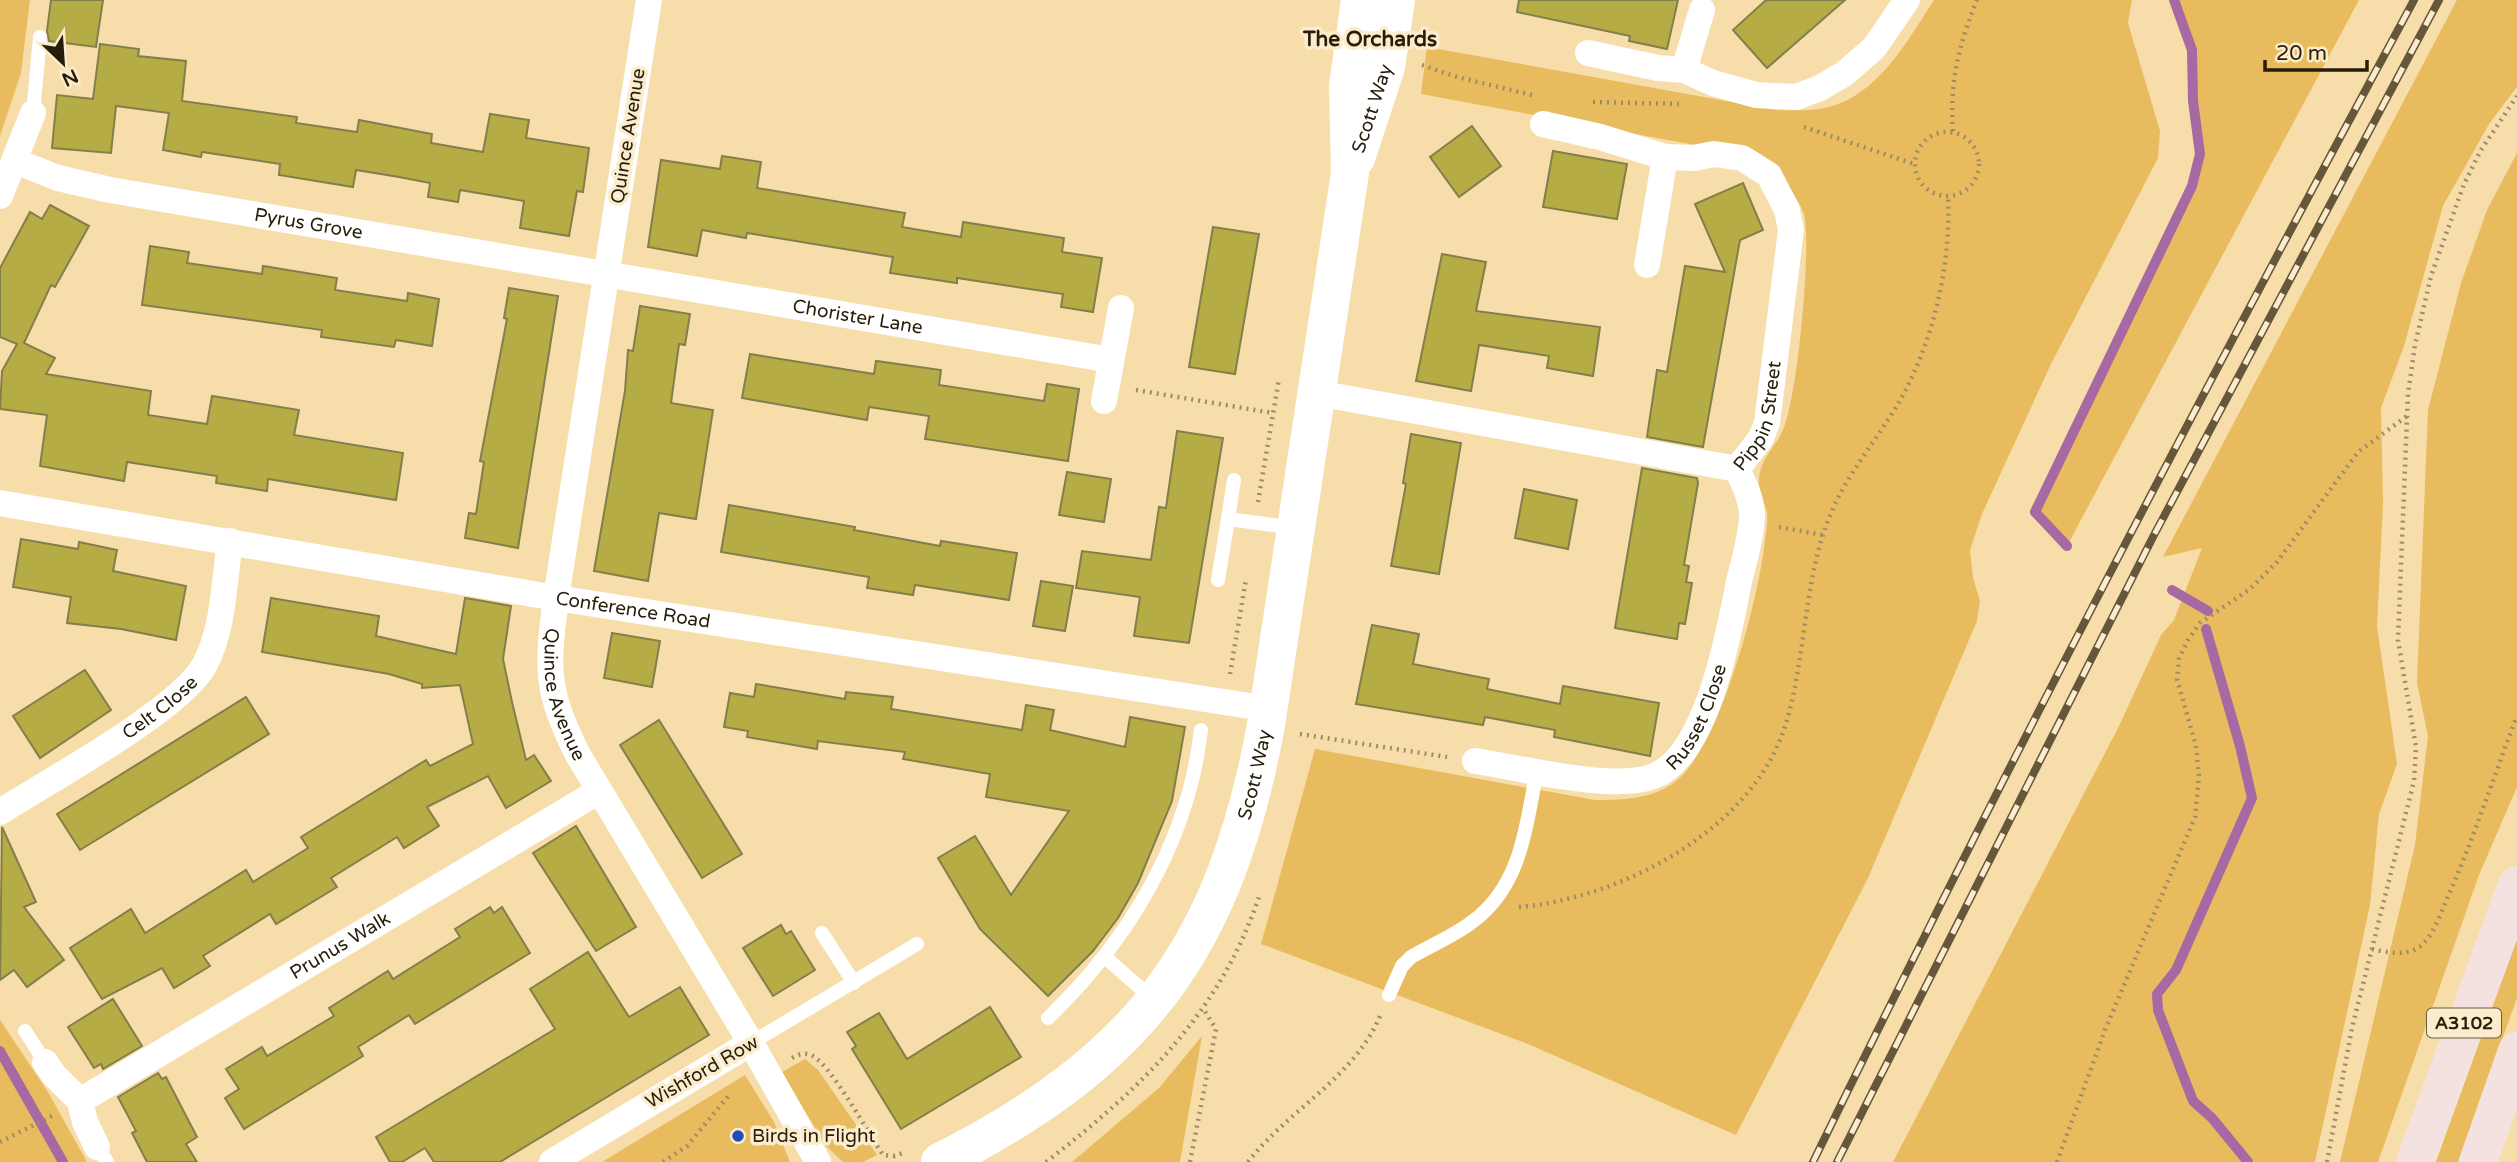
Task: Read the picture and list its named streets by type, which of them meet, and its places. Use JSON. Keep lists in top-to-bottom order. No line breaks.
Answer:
{"streets":{"main road":["A3102"],"street":["Scott Way","Quince Avenue","Pyrus Grove","Chorister Lane","Pippin Street","Conference Road","Celt Close","Russet Close","Prunus Walk","Wishford Row"]},"crossings":[["Scott Way","Pippin Street"],["Scott Way","Conference Road"],["Quince Avenue","Pyrus Grove"],["Quince Avenue","Chorister Lane"],["Quince Avenue","Conference Road"],["Quince Avenue","Prunus Walk"],["Quince Avenue","Wishford Row"],["Pyrus Grove","Chorister Lane"],["Pippin Street","Russet Close"],["Conference Road","Celt Close"]],"districts":["The Orchards"],"places":["Birds in Flight"],"scale_bar":"20 m","north":"bottom right"}
